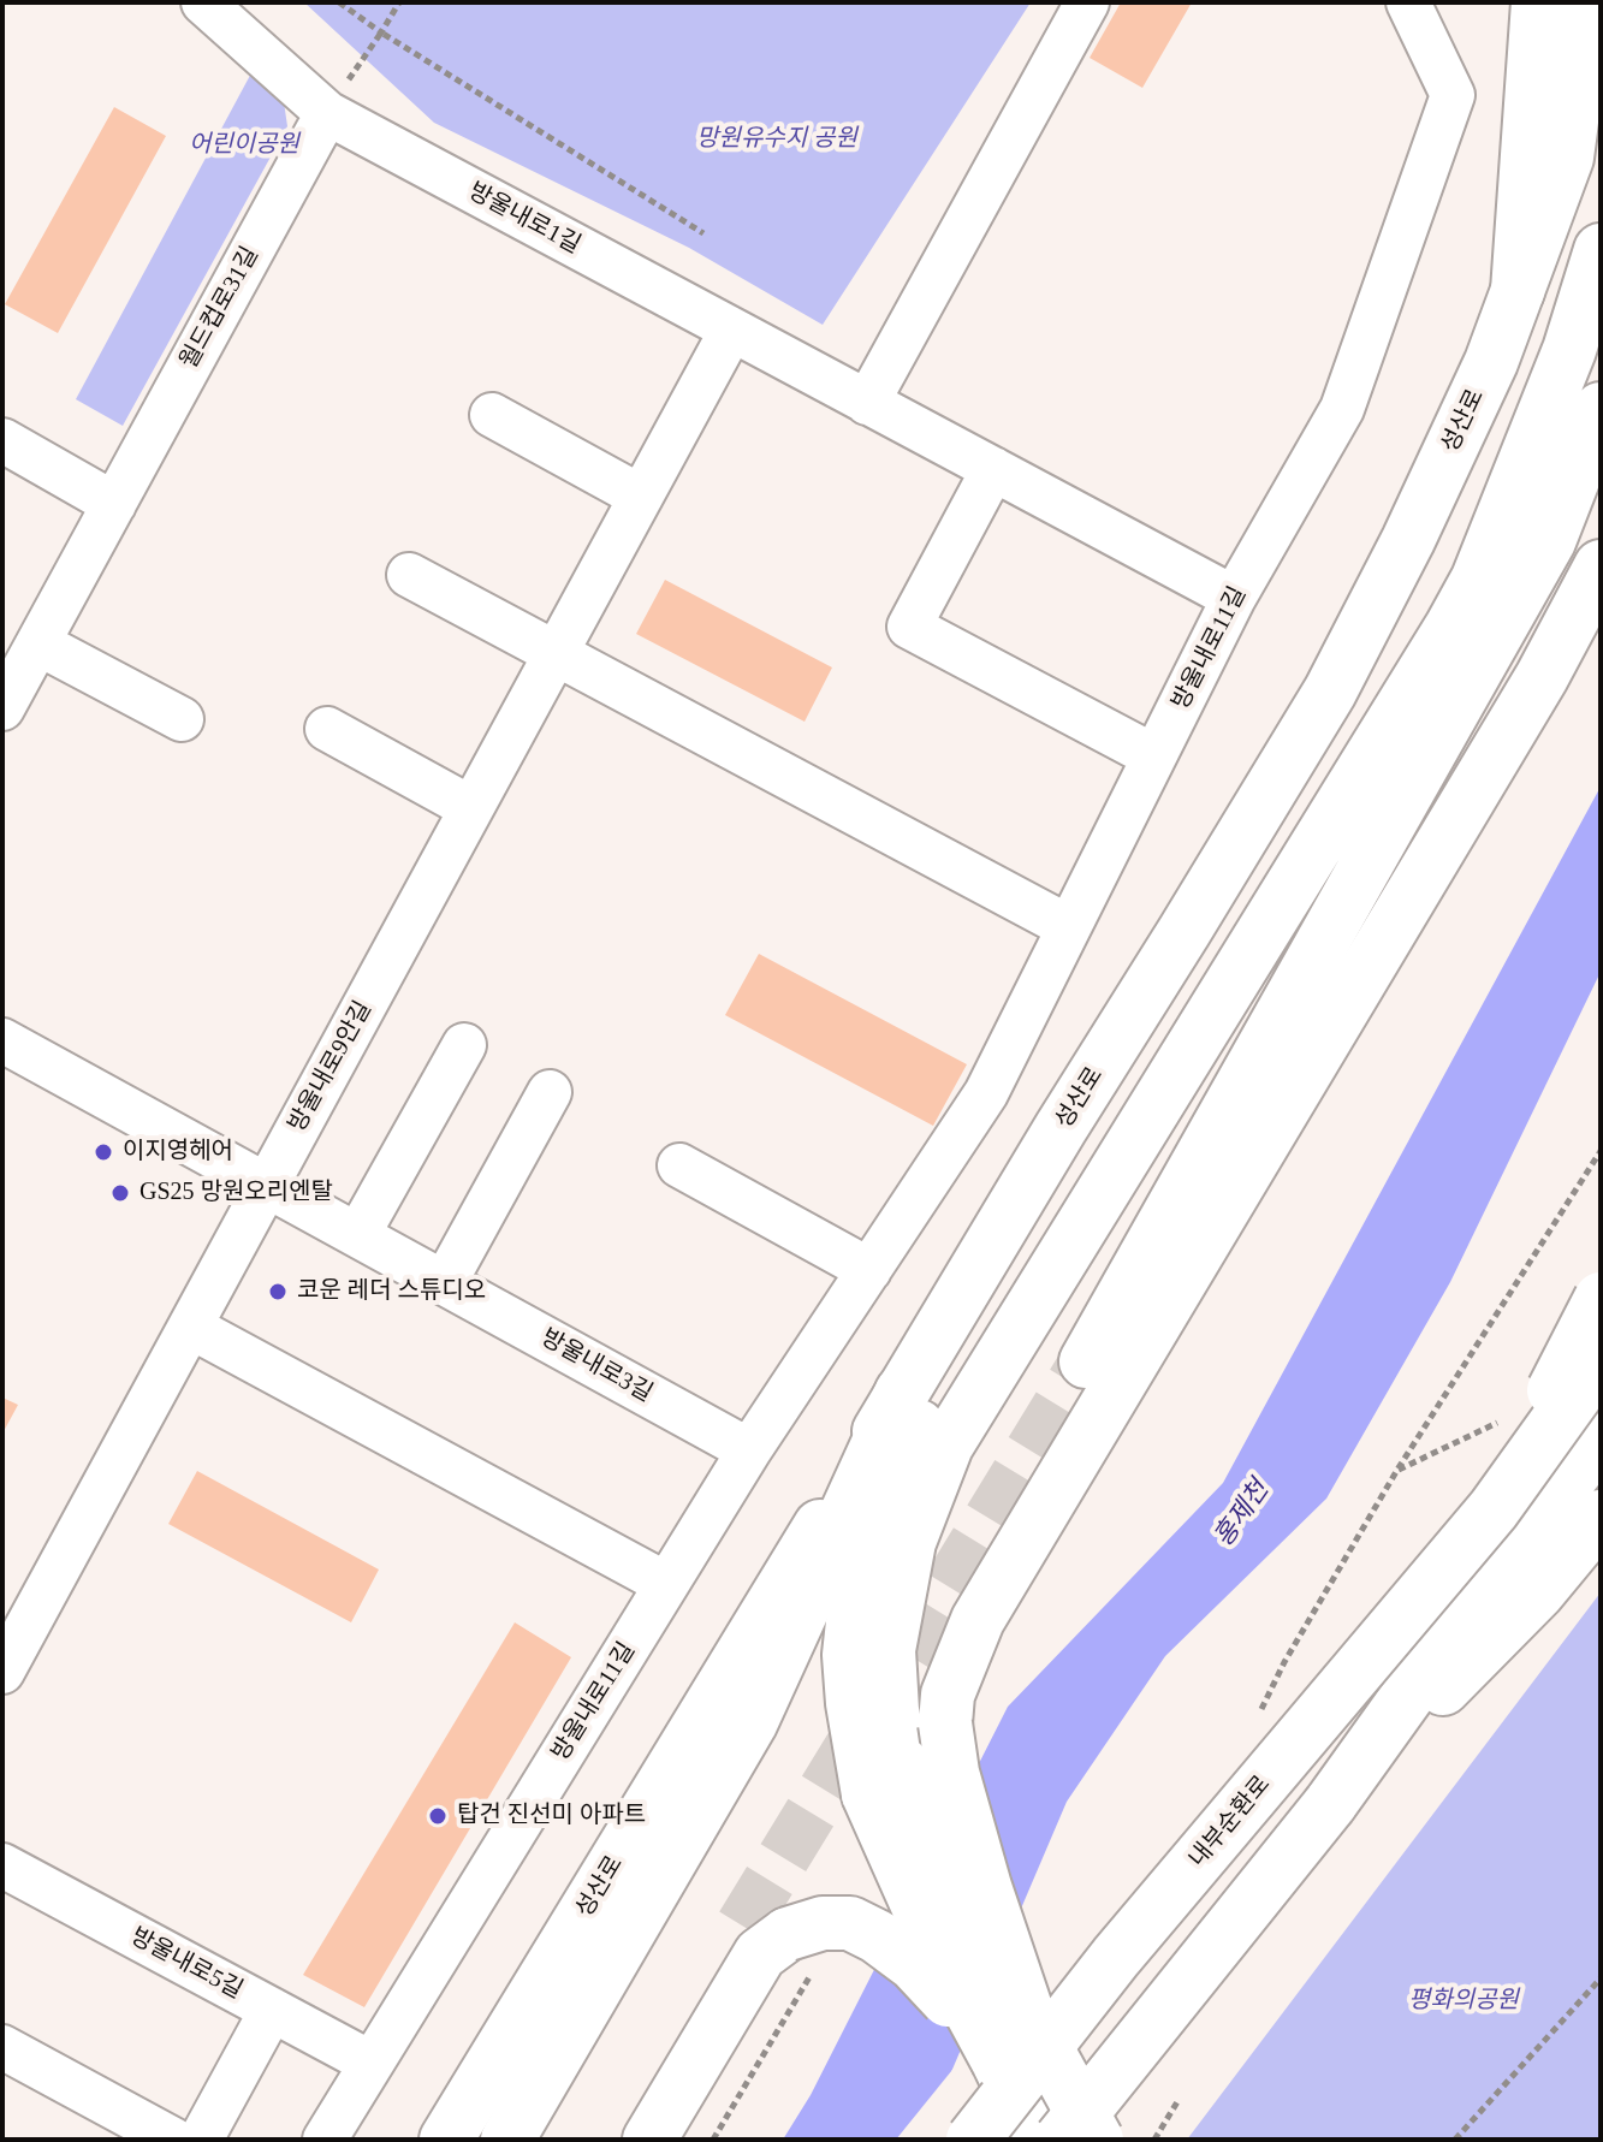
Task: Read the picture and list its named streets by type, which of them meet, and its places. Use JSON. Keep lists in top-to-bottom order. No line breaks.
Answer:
{"streets":{"main road":["성산로","내부순환로"],"street":["방울내로1길","월드컵로31길","방울내로11길","방울내로9안길","방울내로3길","방울내로5길"]},"crossings":[["방울내로1길","월드컵로31길"],["방울내로1길","방울내로11길"],["방울내로1길","방울내로9안길"],["방울내로11길","방울내로3길"],["방울내로11길","방울내로5길"],["방울내로9안길","방울내로3길"]],"water":["홍제천"],"parks":["망원유수지 공원","어린이공원","평화의공원"],"places":["이지영헤어","GS25 망원오리엔탈","코운 레더 스튜디오","탑건 진선미 아파트"]}
